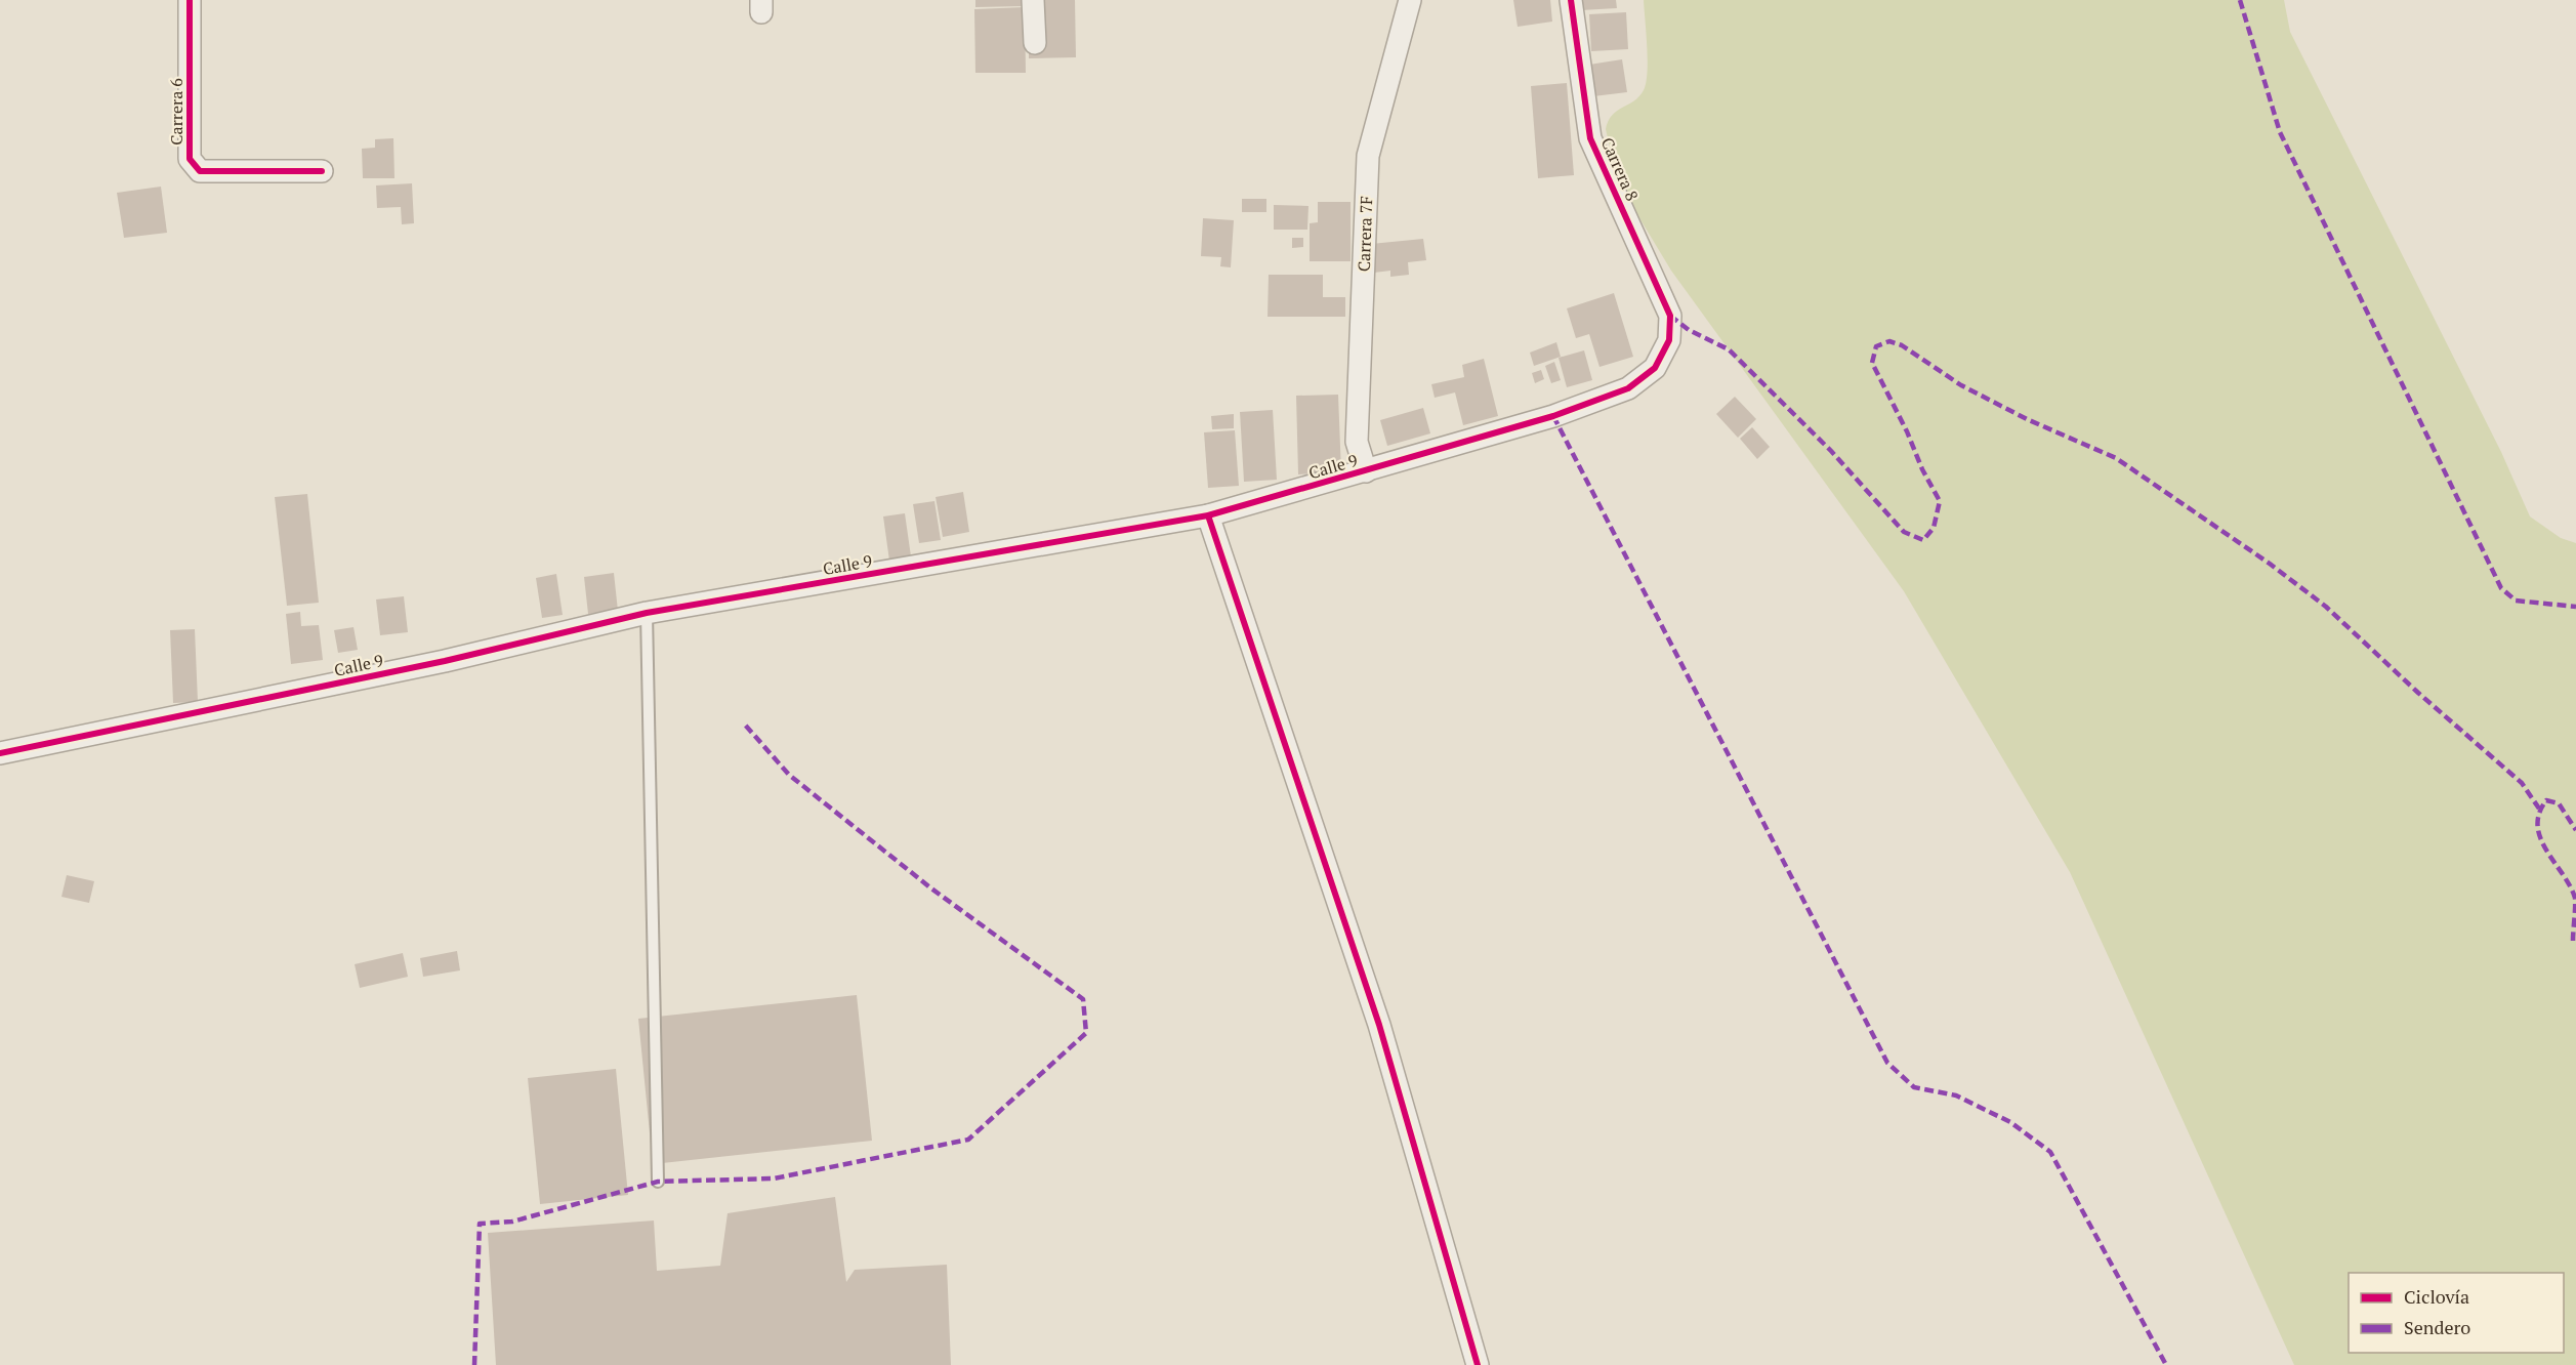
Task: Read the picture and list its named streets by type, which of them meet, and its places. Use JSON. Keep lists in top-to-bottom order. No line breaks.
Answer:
{"streets":{"street":["Carrera 6","Carrera 8","Carrera 7F","Calle 9"]},"crossings":[["Carrera 8","Calle 9"],["Carrera 7F","Calle 9"]],"legend":["Ciclovía","Sendero"]}
